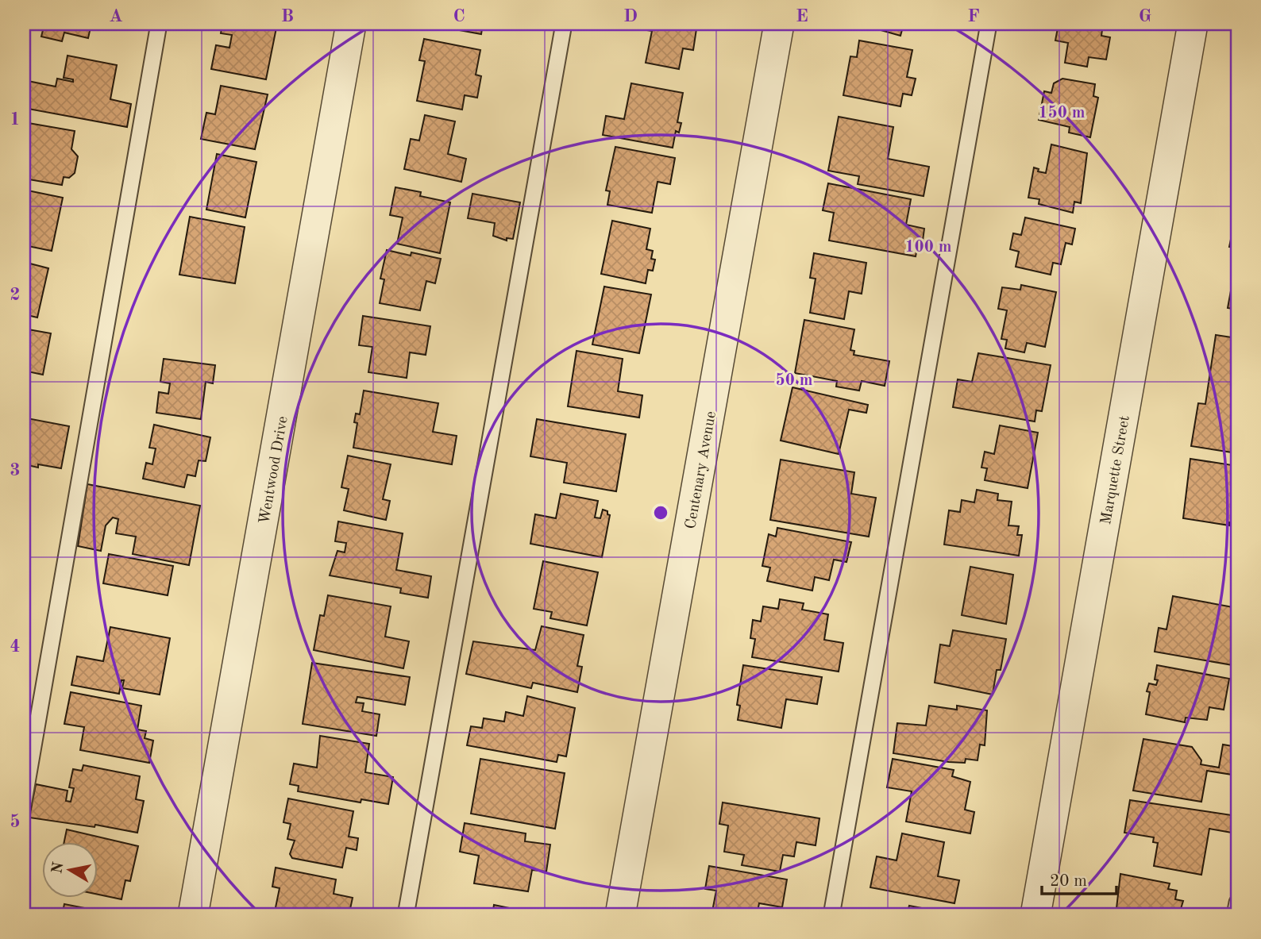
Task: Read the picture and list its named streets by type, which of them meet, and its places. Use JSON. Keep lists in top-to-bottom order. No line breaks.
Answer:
{"streets":{"street":["Wentwood Drive","Centenary Avenue","Marquette Street"]},"scale_bar":"20 m","north":"left","grid":{"columns":["A","B","C","D","E","F","G"],"rows":["1","2","3","4","5"]},"rings":["150 m","100 m","50 m"]}
